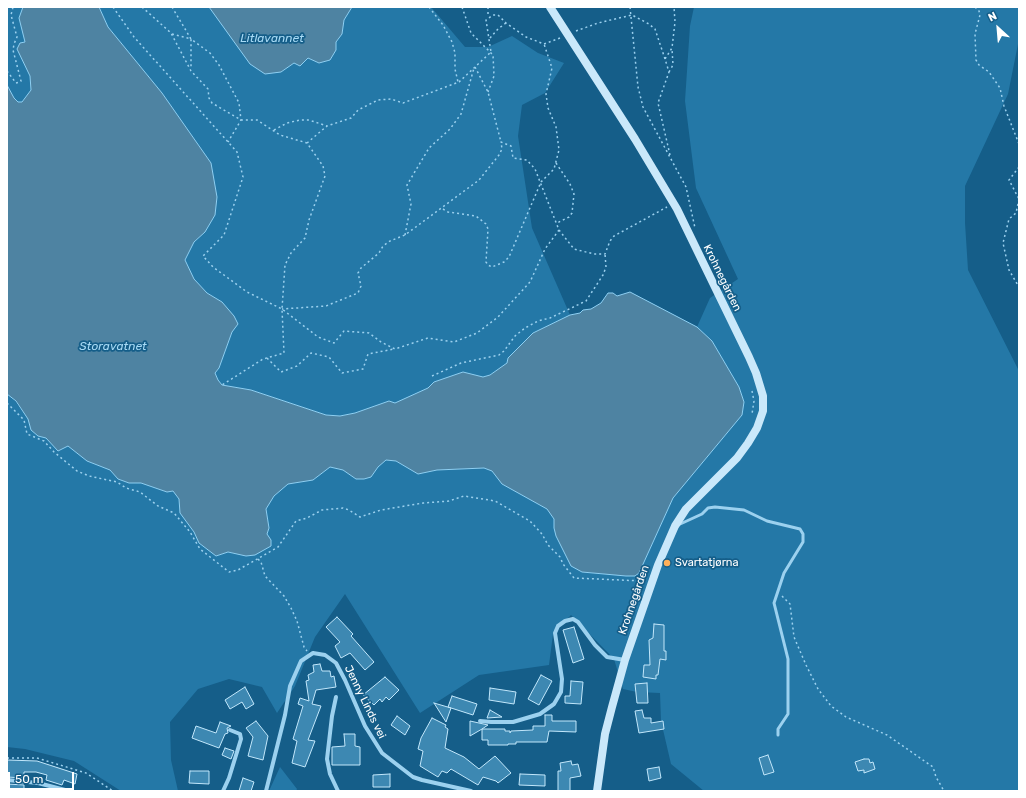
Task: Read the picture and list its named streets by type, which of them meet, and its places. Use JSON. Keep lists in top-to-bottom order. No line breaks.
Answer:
{"streets":{"main road":["Krohnegården"],"street":["Jenny Linds vei"]},"water":["Litlavannet","Storavatnet"],"places":["Svartatjørna"],"scale_bar":"50 m","north":"top left"}
